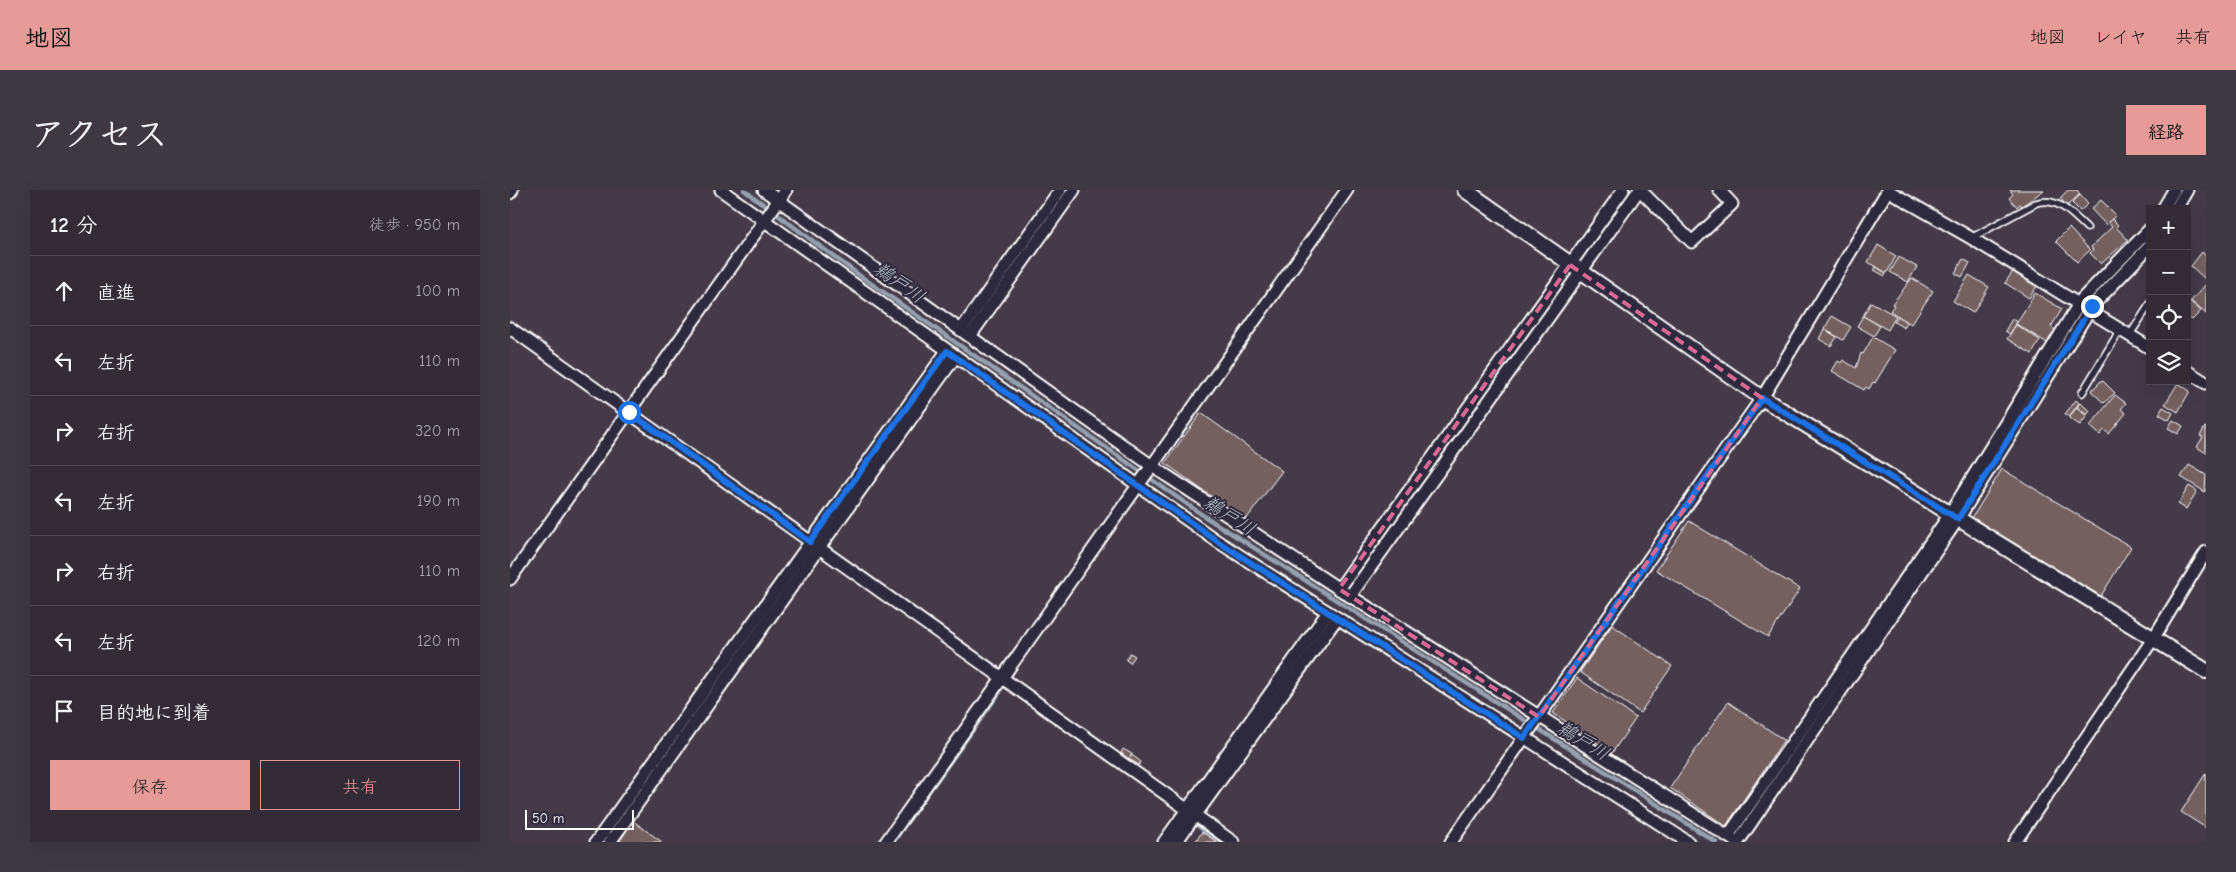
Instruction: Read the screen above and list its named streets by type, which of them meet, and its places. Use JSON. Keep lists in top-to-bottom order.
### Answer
{
  "water": ["鵜戸川"],
  "scale_bar": "50 m",
  "page": {
    "header": "地図",
    "nav": ["地図", "レイヤ", "共有"],
    "title": "アクセス",
    "buttons": [
      "経路",
      ["保存", "共有"]
    ],
    "heading": ["12 分", "徒歩 · 950 m"],
    "map_buttons": ["+", "−"],
    "list": [
      ["直進", "100 m"],
      ["左折", "110 m"],
      ["右折", "320 m"],
      ["左折", "190 m"],
      ["右折", "110 m"],
      ["左折", "120 m"],
      "目的地に到着"
    ],
    "scale": "50 m"
  }
}
